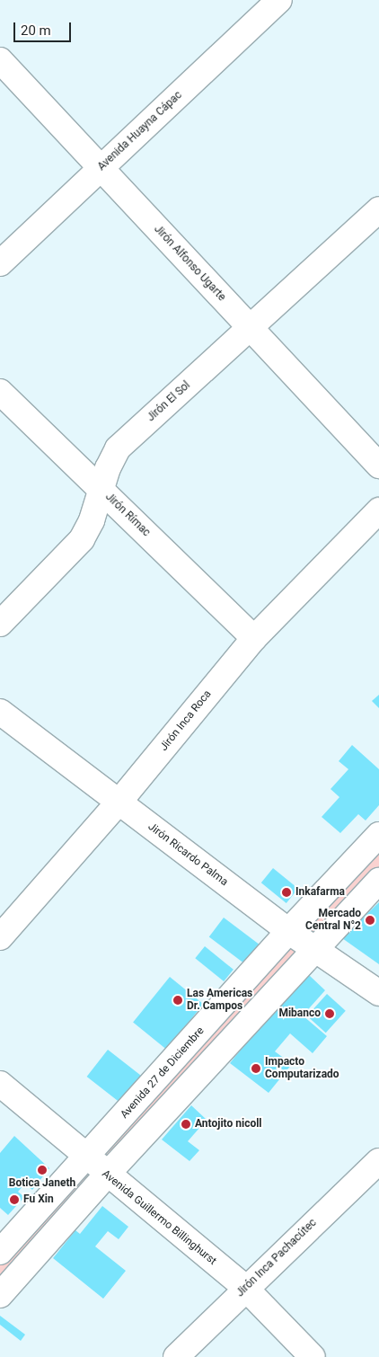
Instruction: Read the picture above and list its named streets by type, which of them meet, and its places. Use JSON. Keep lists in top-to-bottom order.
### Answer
{
  "streets": {
    "street": [
      "Avenida Huayna Cápac",
      "Jirón Alfonso Ugarte",
      "Jirón El Sol",
      "Jirón Rímac",
      "Jirón Inca Roca",
      "Jirón Ricardo Palma",
      "Avenida 27 de Diciembre",
      "Avenida Guillermo Billinghurst",
      "Jirón Inca Pachacútec"
    ]
  },
  "crossings": [
    ["Avenida Huayna Cápac", "Jirón Alfonso Ugarte"],
    ["Jirón Alfonso Ugarte", "Jirón El Sol"],
    ["Jirón El Sol", "Jirón Rímac"],
    ["Jirón Rímac", "Jirón Inca Roca"],
    ["Jirón Inca Roca", "Jirón Ricardo Palma"],
    ["Jirón Ricardo Palma", "Avenida 27 de Diciembre"],
    ["Avenida 27 de Diciembre", "Avenida Guillermo Billinghurst"],
    ["Avenida Guillermo Billinghurst", "Jirón Inca Pachacútec"]
  ],
  "places": [
    "Inkafarma",
    "Mercado Central N°2",
    "Las Americas Dr. Campos",
    "Mibanco",
    "Impacto Computarizado",
    "Antojito nicoll",
    "Botica Janeth",
    "Fu Xin"
  ],
  "scale_bar": "20 m"
}
